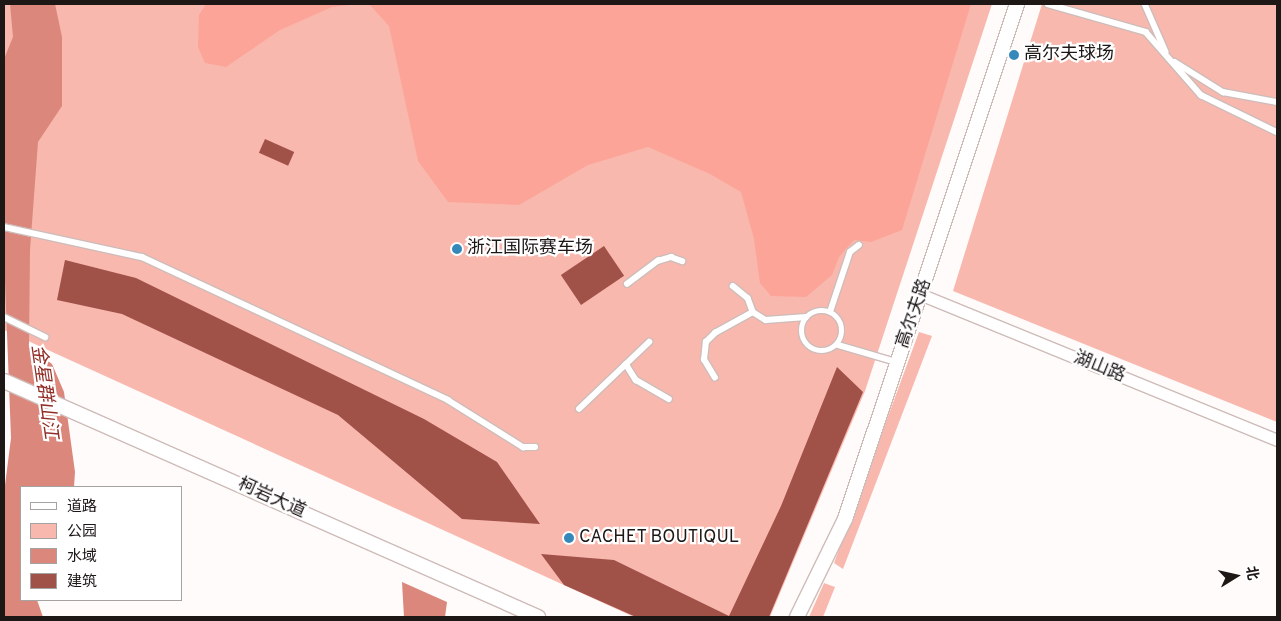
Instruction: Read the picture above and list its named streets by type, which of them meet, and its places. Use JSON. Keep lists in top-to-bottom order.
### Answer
{
  "streets": {
    "street": ["高尔夫路", "湖山路", "柯岩大道"]
  },
  "crossings": [
    ["高尔夫路", "湖山路"]
  ],
  "water": ["金星群山江"],
  "places": ["高尔夫球场", "浙江国际赛车场", "CACHET BOUTIQUL"],
  "legend": [
    "道路",
    "公园",
    "水域",
    "建筑"
  ],
  "north": "right"
}
